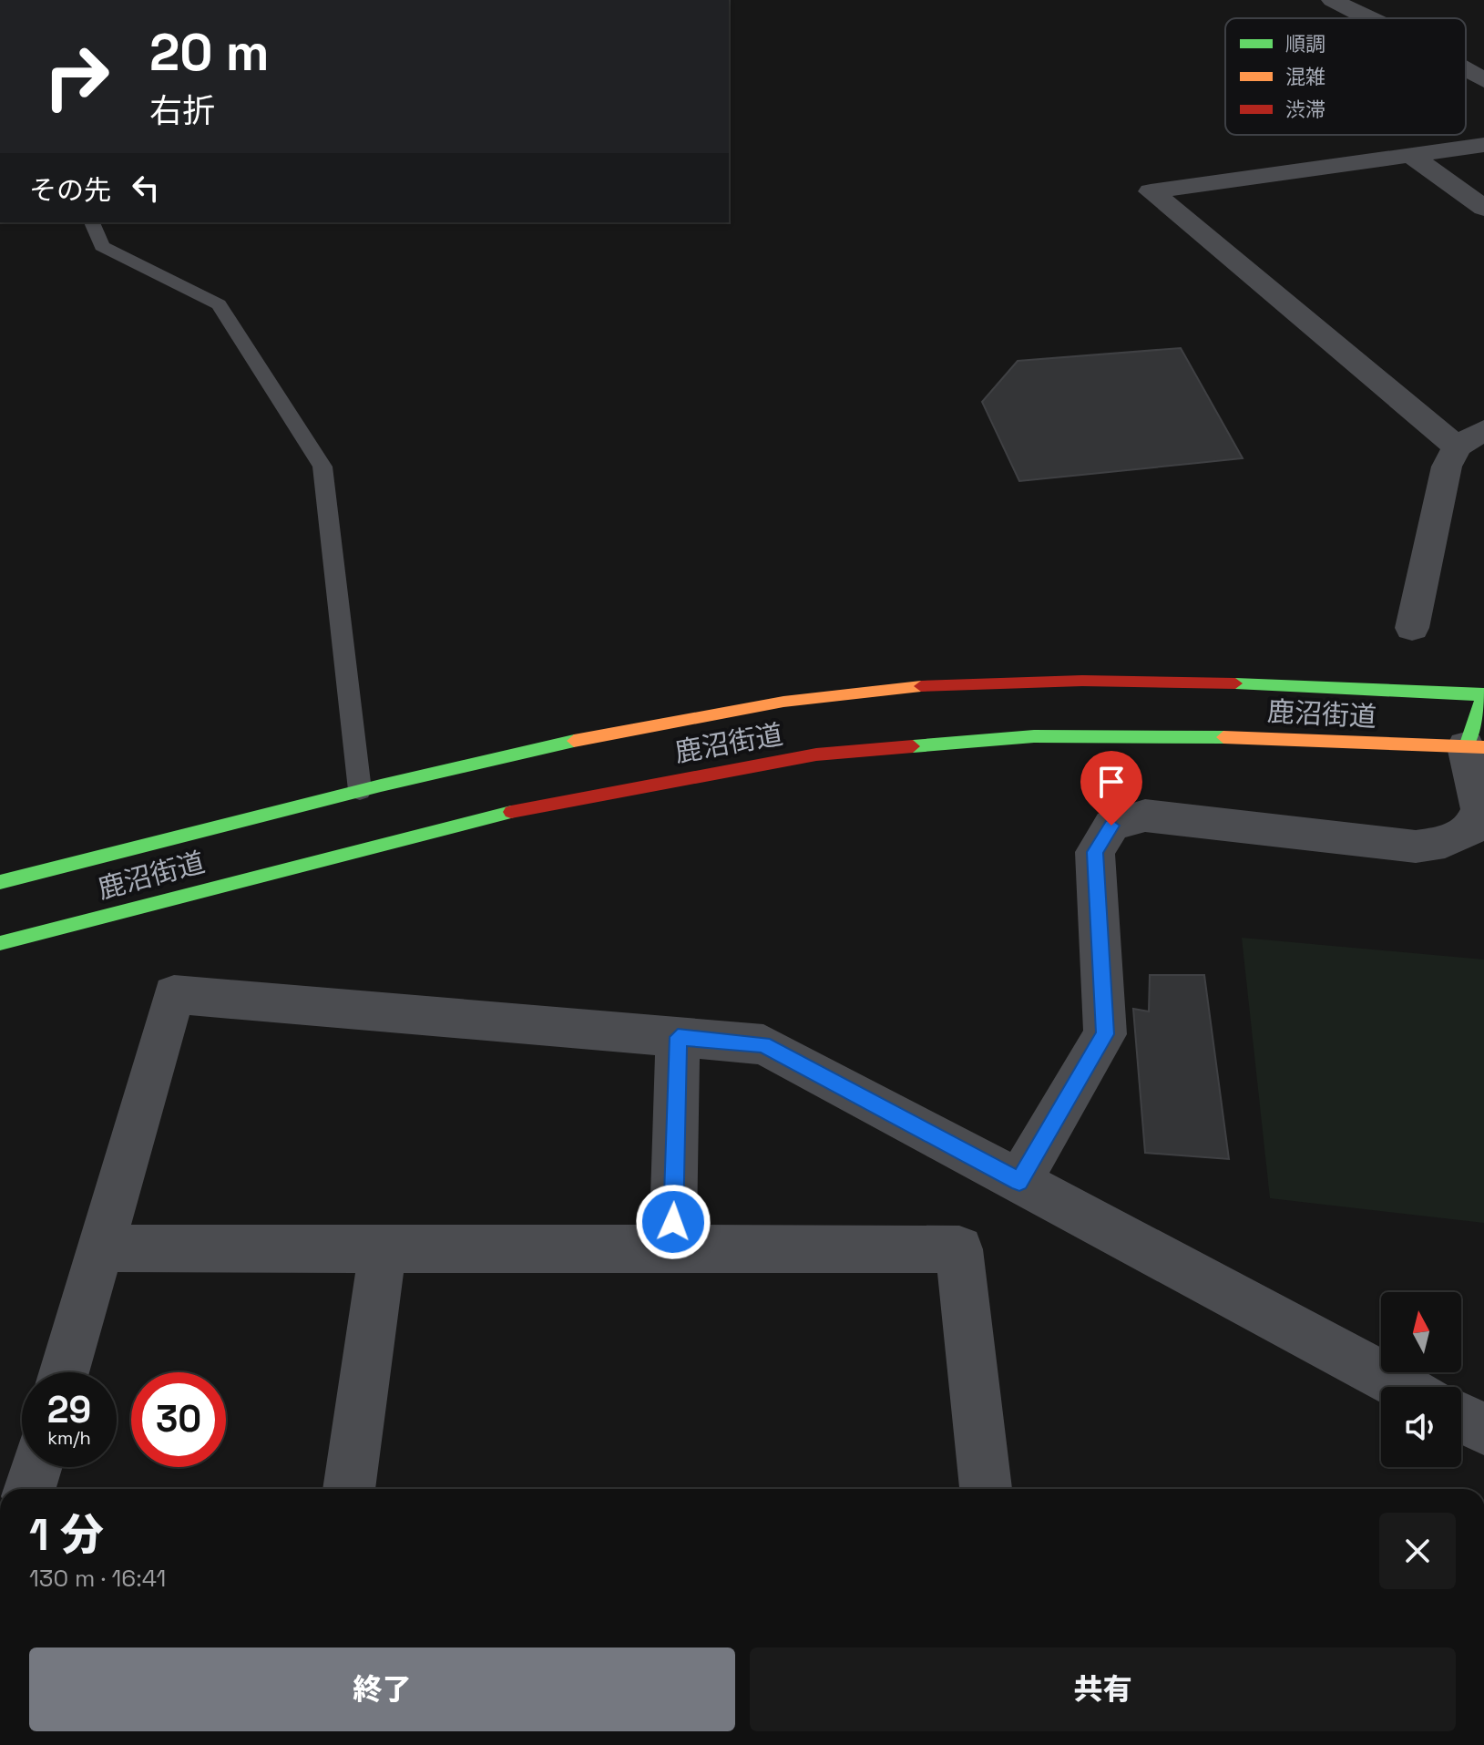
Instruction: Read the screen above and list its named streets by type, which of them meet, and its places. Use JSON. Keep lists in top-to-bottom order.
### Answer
{
  "streets": {
    "main road": ["鹿沼街道"]
  },
  "legend": ["順調", "混雑", "渋滞"],
  "north": "top",
  "page": {
    "turn": ["20 m", "右折"],
    "then": "その先",
    "speed": "29 km/h",
    "limit": "30",
    "heading": ["1 分", "130 m · 16:41"],
    "buttons": ["終了", "共有"]
  }
}
